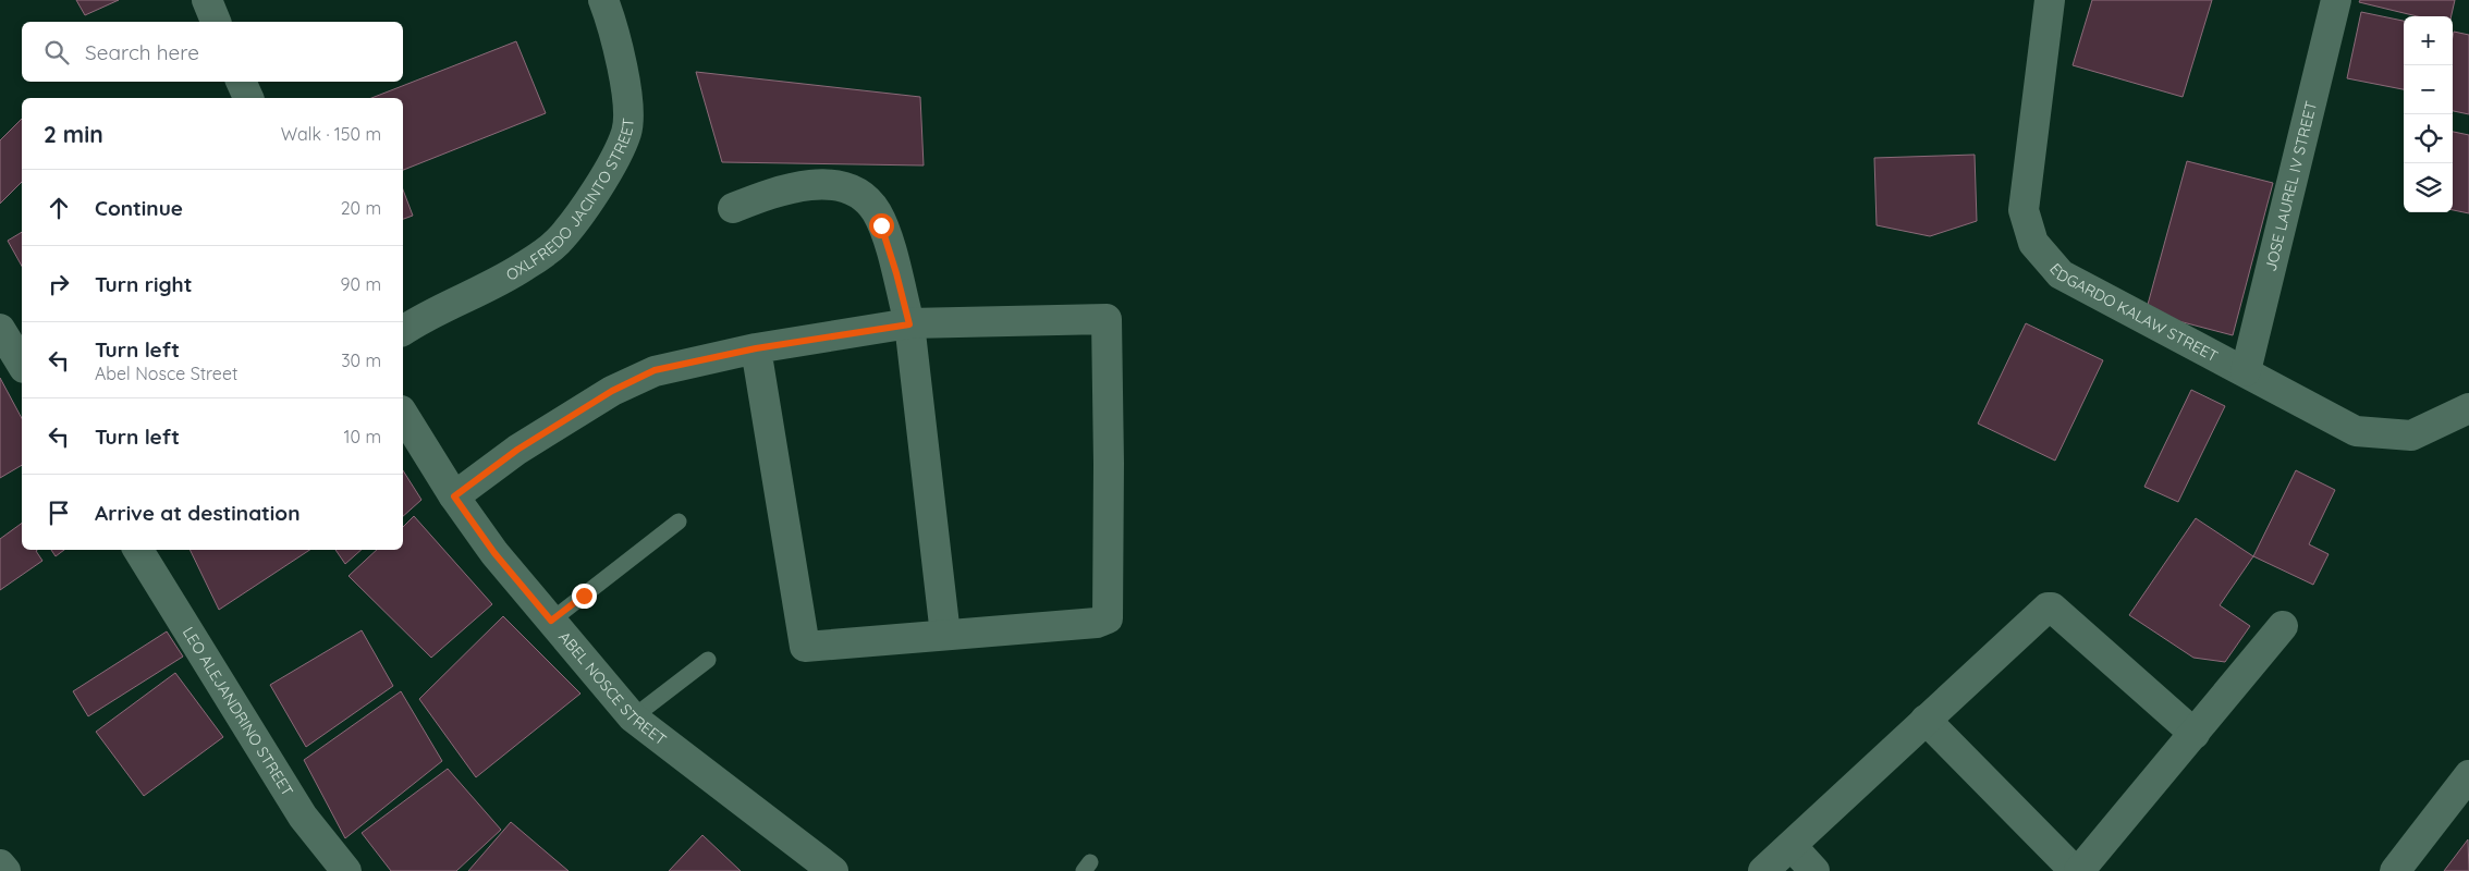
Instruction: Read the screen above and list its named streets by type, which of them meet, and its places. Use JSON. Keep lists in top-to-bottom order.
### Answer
{
  "streets": {
    "street": [
      "JOSE LAUREL IV STREET",
      "OXLFREDO JACINTO STREET",
      "EDGARDO KALAW STREET",
      "ABEL NOSCE STREET",
      "LEO ALEJANDRINO STREET"
    ]
  },
  "crossings": [
    ["JOSE LAUREL IV STREET", "EDGARDO KALAW STREET"]
  ],
  "page": {
    "map_buttons": ["+", "−"],
    "search": "Search here",
    "heading": ["2 min", "Walk · 150 m"],
    "list": [
      ["Continue", "20 m"],
      ["Turn right", "90 m"],
      ["Turn left", "Abel Nosce Street", "30 m"],
      ["Turn left", "10 m"],
      "Arrive at destination"
    ]
  }
}
